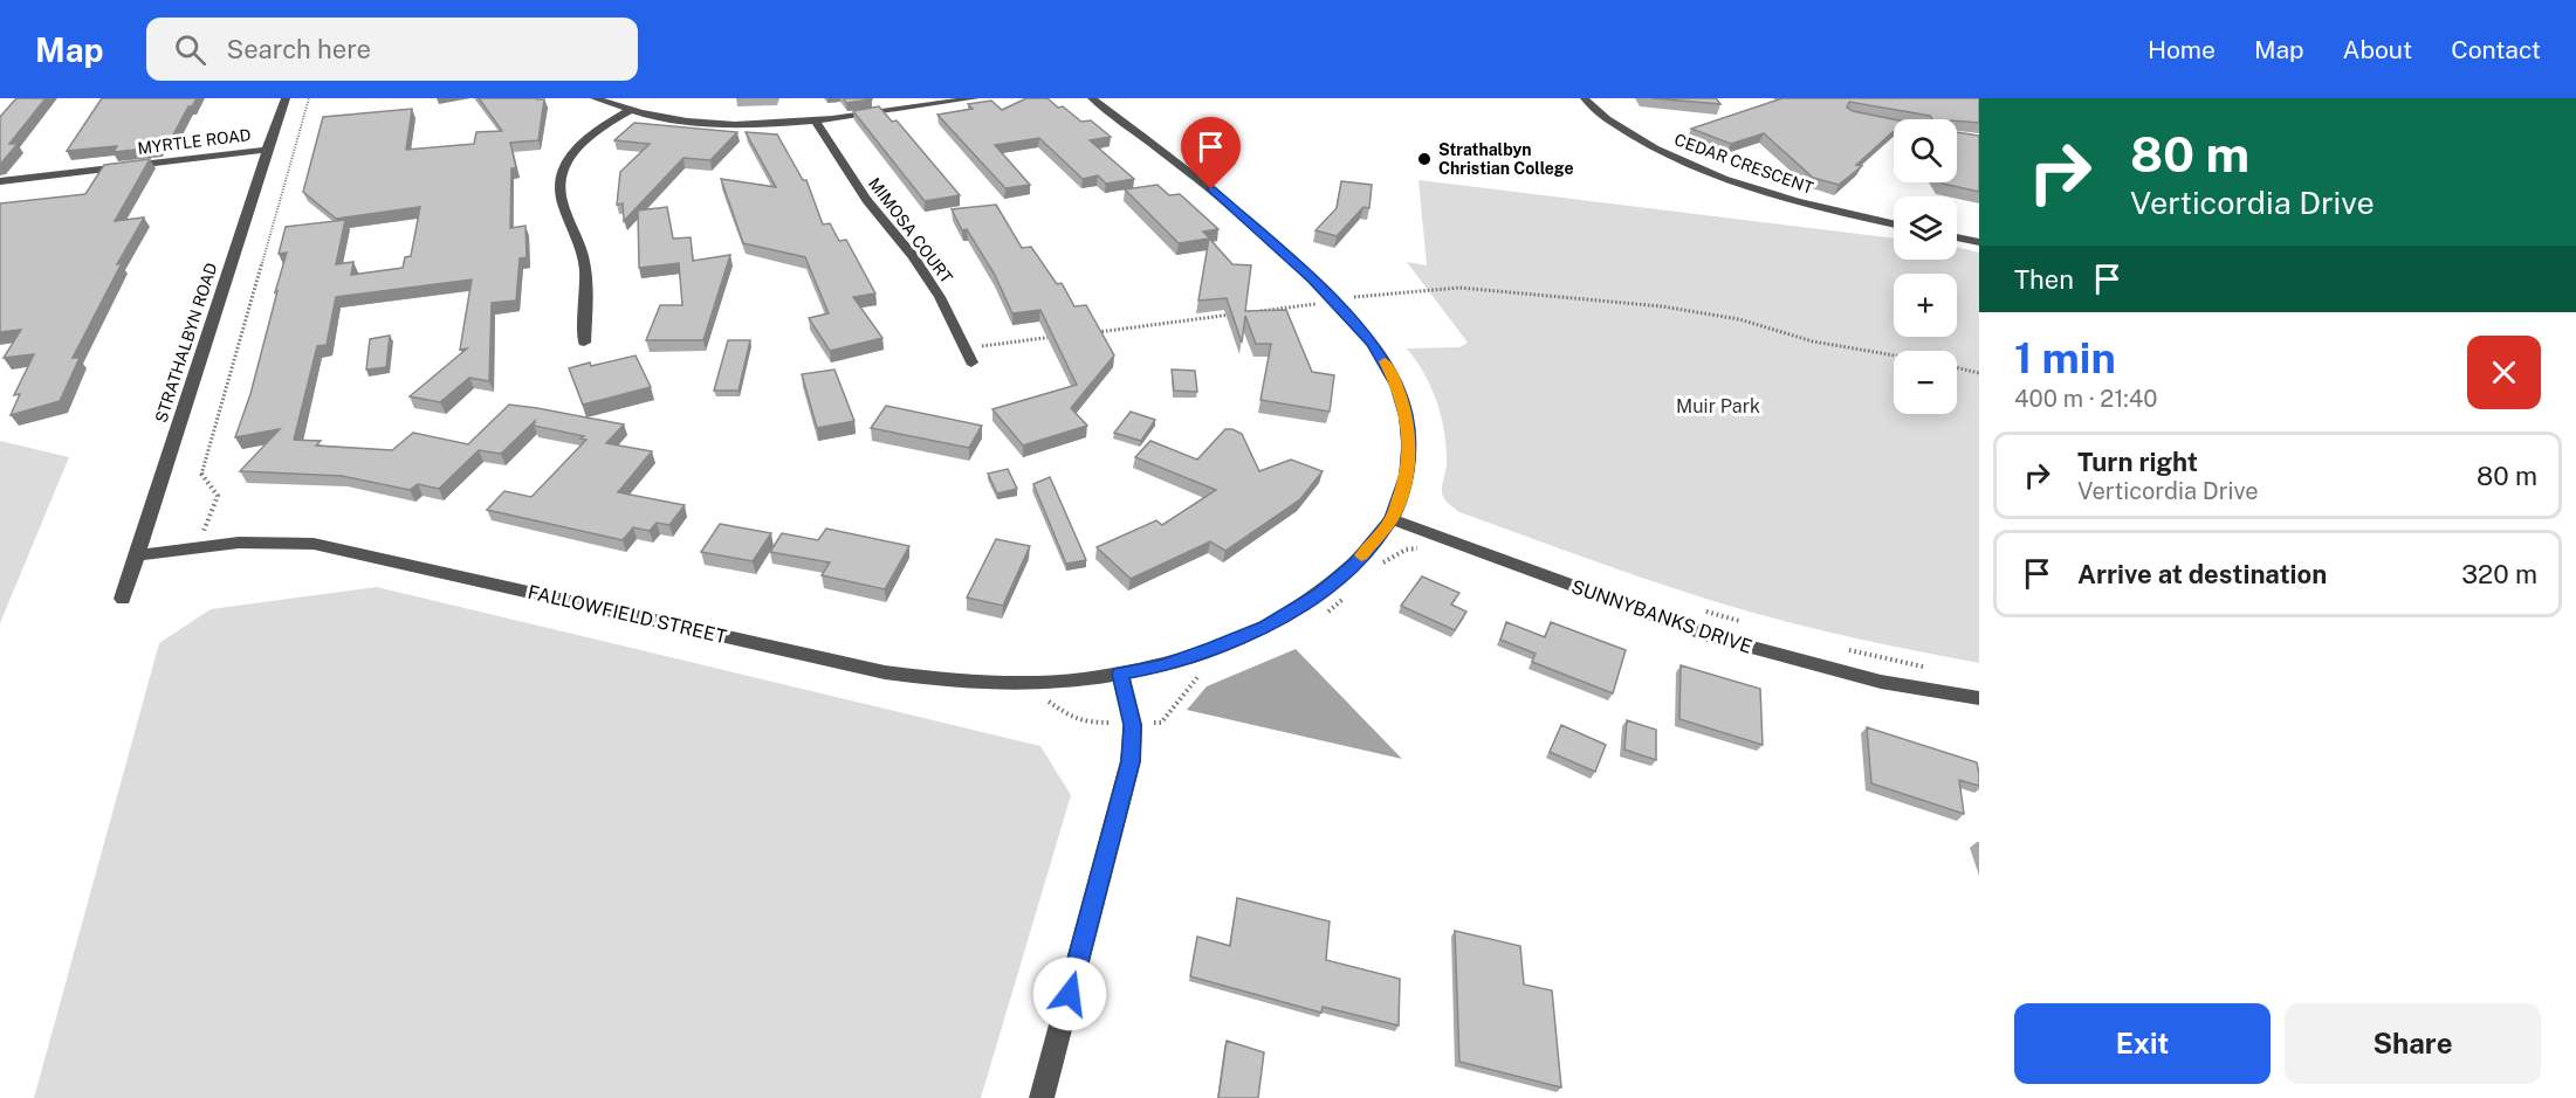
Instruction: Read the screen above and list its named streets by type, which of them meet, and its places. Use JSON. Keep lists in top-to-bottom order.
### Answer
{
  "streets": {
    "street": [
      "MYRTLE ROAD",
      "CEDAR CRESCENT",
      "MIMOSA COURT",
      "STRATHALBYN ROAD",
      "FALLOWFIELD STREET",
      "SUNNYBANKS DRIVE"
    ]
  },
  "crossings": [
    ["MYRTLE ROAD", "STRATHALBYN ROAD"],
    ["STRATHALBYN ROAD", "FALLOWFIELD STREET"],
    ["FALLOWFIELD STREET", "SUNNYBANKS DRIVE"]
  ],
  "parks": ["Muir Park"],
  "places": ["Strathalbyn Christian College"],
  "page": {
    "header": "Map",
    "search": "Search here",
    "nav": [
      "Home",
      "Map",
      "About",
      "Contact"
    ],
    "turn": ["80 m", "Verticordia Drive"],
    "map_buttons": ["+", "−"],
    "then": "Then",
    "heading": ["1 min", "400 m · 21:40"],
    "list": [
      {
        "name": "Turn right",
        "note": "Verticordia Drive",
        "value": "80 m"
      },
      {
        "name": "Arrive at destination",
        "value": "320 m"
      }
    ],
    "buttons": ["Exit", "Share"]
  }
}
